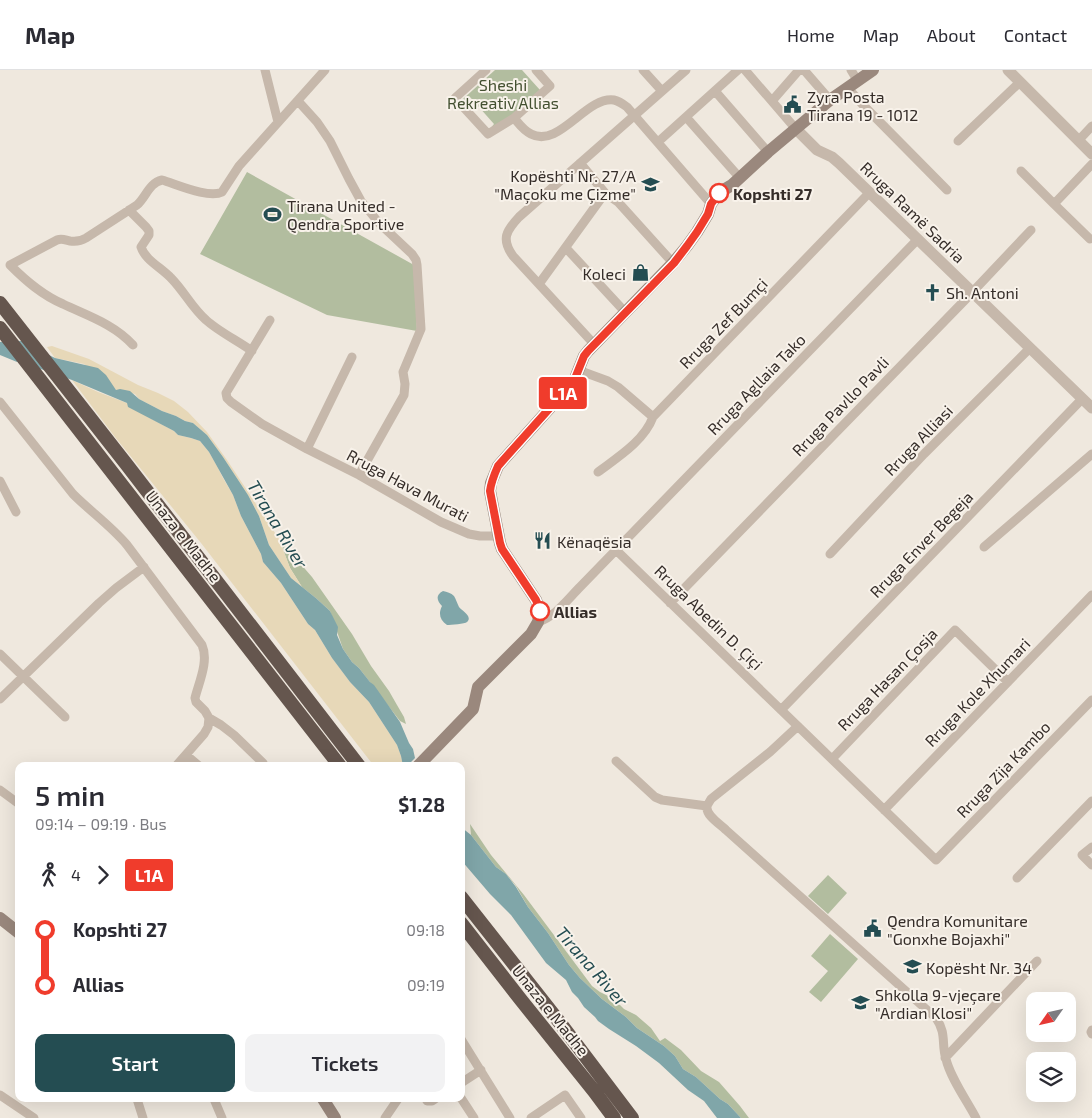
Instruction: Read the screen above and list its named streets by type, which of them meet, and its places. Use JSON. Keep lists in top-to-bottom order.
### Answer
{
  "streets": {
    "highway": ["Unaza e Madhe"],
    "street": [
      "Rruga Ramë Sadria",
      "Rruga Zef Bumçi",
      "Rruga Agllaia Tako",
      "Rruga Pavllo Pavli",
      "Rruga Alliasi",
      "Rruga Hava Murati",
      "Rruga Enver Begeja",
      "Rruga Abedin D. Çiçi",
      "Rruga Hasan Çosja",
      "Rruga Kole Xhumari",
      "Rruga Zija Kambo"
    ]
  },
  "crossings": [
    ["Rruga Ramë Sadria", "Rruga Zef Bumçi"],
    ["Rruga Ramë Sadria", "Rruga Agllaia Tako"],
    ["Rruga Ramë Sadria", "Rruga Pavllo Pavli"],
    ["Rruga Ramë Sadria", "Rruga Alliasi"],
    ["Rruga Ramë Sadria", "Rruga Enver Begeja"],
    ["Rruga Agllaia Tako", "Rruga Abedin D. Çiçi"],
    ["Rruga Pavllo Pavli", "Rruga Abedin D. Çiçi"],
    ["Rruga Enver Begeja", "Rruga Abedin D. Çiçi"],
    ["Rruga Abedin D. Çiçi", "Rruga Hasan Çosja"],
    ["Rruga Abedin D. Çiçi", "Rruga Kole Xhumari"],
    ["Rruga Abedin D. Çiçi", "Rruga Zija Kambo"],
    ["Rruga Hasan Çosja", "Rruga Kole Xhumari"]
  ],
  "water": ["Tirana River"],
  "parks": ["Sheshi Rekreativ Allias"],
  "places": {
    "public building": ["Zyra Posta Tirana 19 - 1012", "Qendra Komunitare \"Gonxhe Bojaxhi\""],
    "school or university": ["Kopështi Nr. 27/A \"Maçoku me Çizme\"", "Kopësht Nr. 34", "Shkolla 9-vjeçare \"Ardian Klosi\""],
    "other": ["Kopshti 27", "Allias"],
    "sports": ["Tirana United - Qendra Sportive"],
    "shop": ["Koleci"],
    "church": ["Sh. Antoni"],
    "restaurant": ["Kënaqësia"]
  },
  "lines": ["bus line L1A"],
  "north": "bottom left",
  "page": {
    "header": "Map",
    "nav": [
      "Home",
      "Map",
      "About",
      "Contact"
    ],
    "on_map": "L1A",
    "heading": ["5 min", "09:14 – 09:19 · Bus", "$1.28"],
    "legs": ["4", "L1A"],
    "list": [
      {
        "name": "Kopshti 27",
        "value": "09:18"
      },
      {
        "name": "Allias",
        "value": "09:19"
      }
    ],
    "buttons": ["Start", "Tickets"]
  }
}
